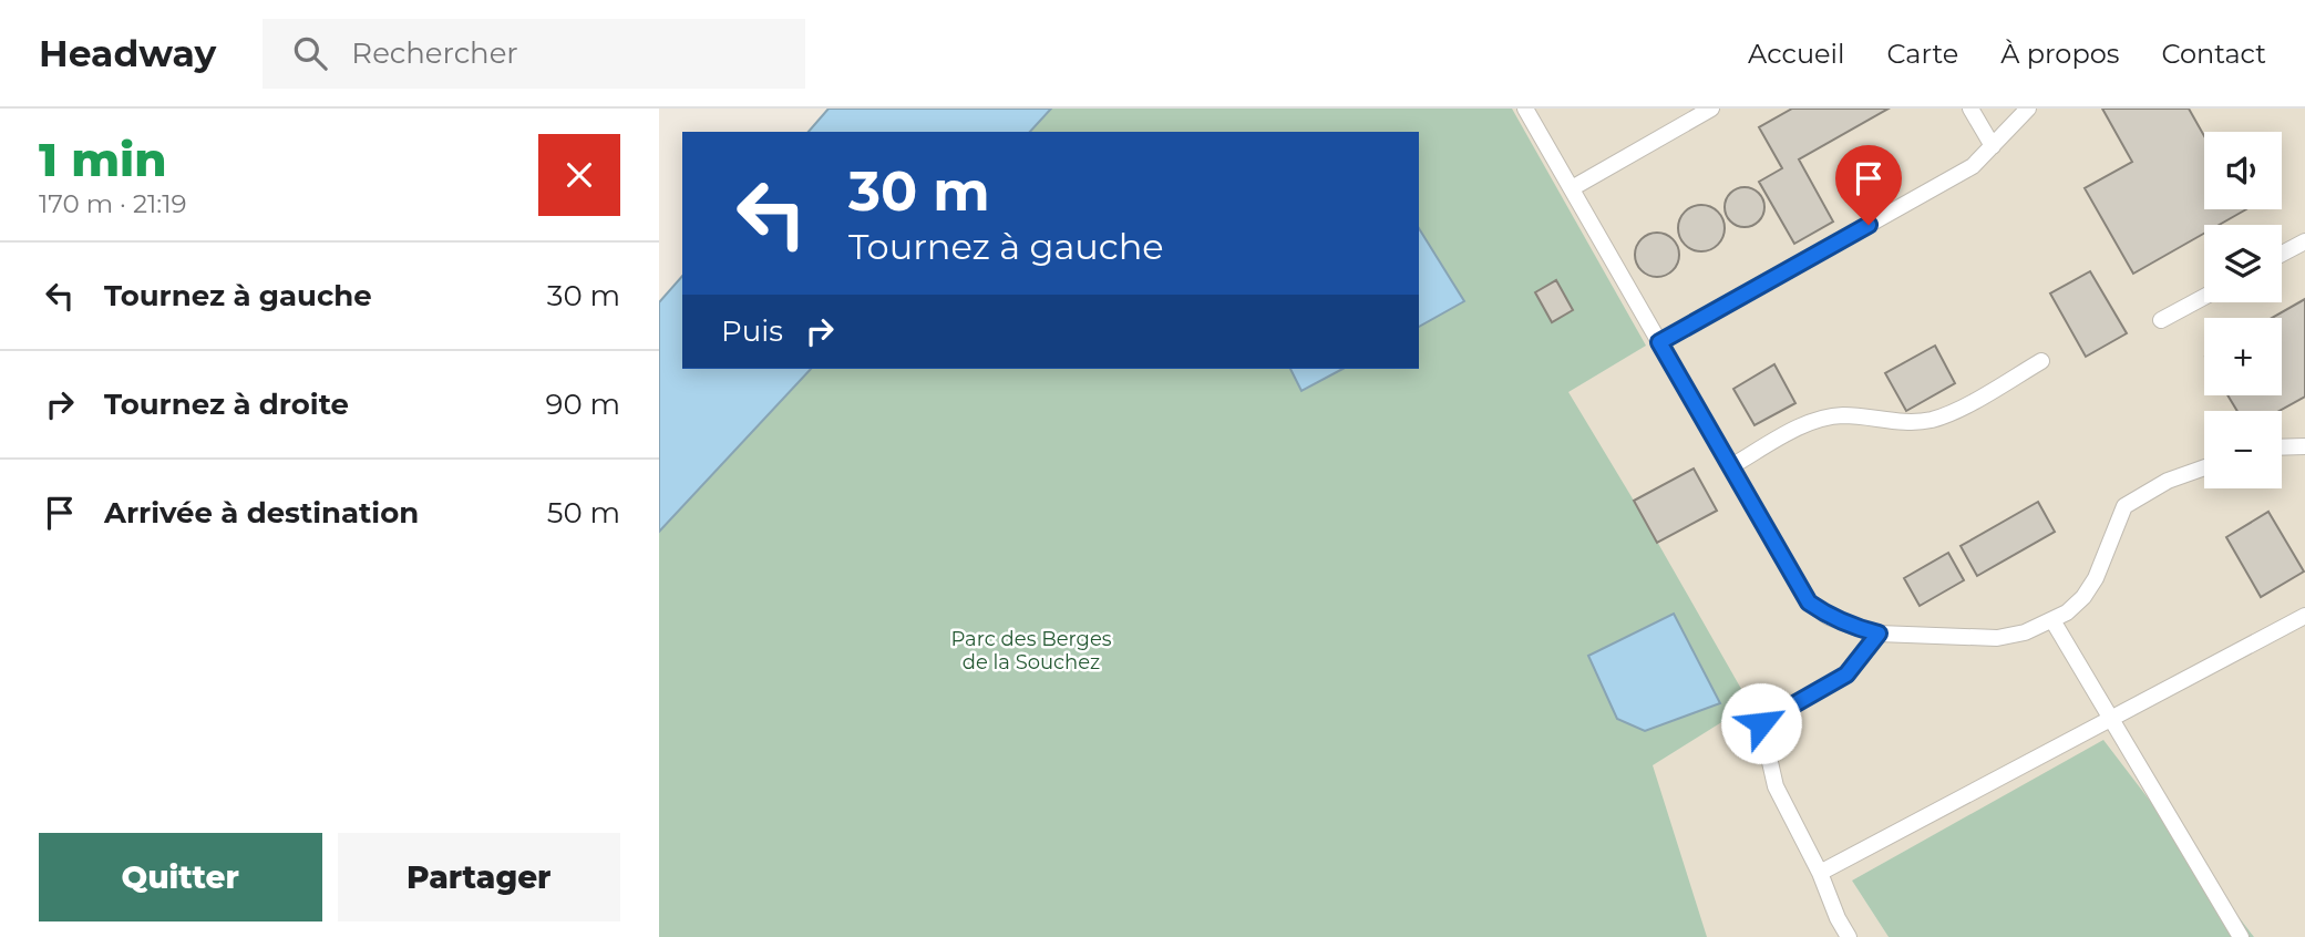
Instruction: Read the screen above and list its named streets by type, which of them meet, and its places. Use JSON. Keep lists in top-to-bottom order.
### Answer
{
  "parks": ["Parc des Berges de la Souchez"],
  "page": {
    "header": "Headway",
    "search": "Rechercher",
    "nav": [
      "Accueil",
      "Carte",
      "À propos",
      "Contact"
    ],
    "heading": ["1 min", "170 m · 21:19"],
    "map_buttons": ["+", "−"],
    "turn": ["30 m", "Tournez à gauche"],
    "list": [
      {
        "name": "Tournez à gauche",
        "value": "30 m"
      },
      {
        "name": "Tournez à droite",
        "value": "90 m"
      },
      {
        "name": "Arrivée à destination",
        "value": "50 m"
      }
    ],
    "then": "Puis",
    "buttons": ["Quitter", "Partager"]
  }
}
